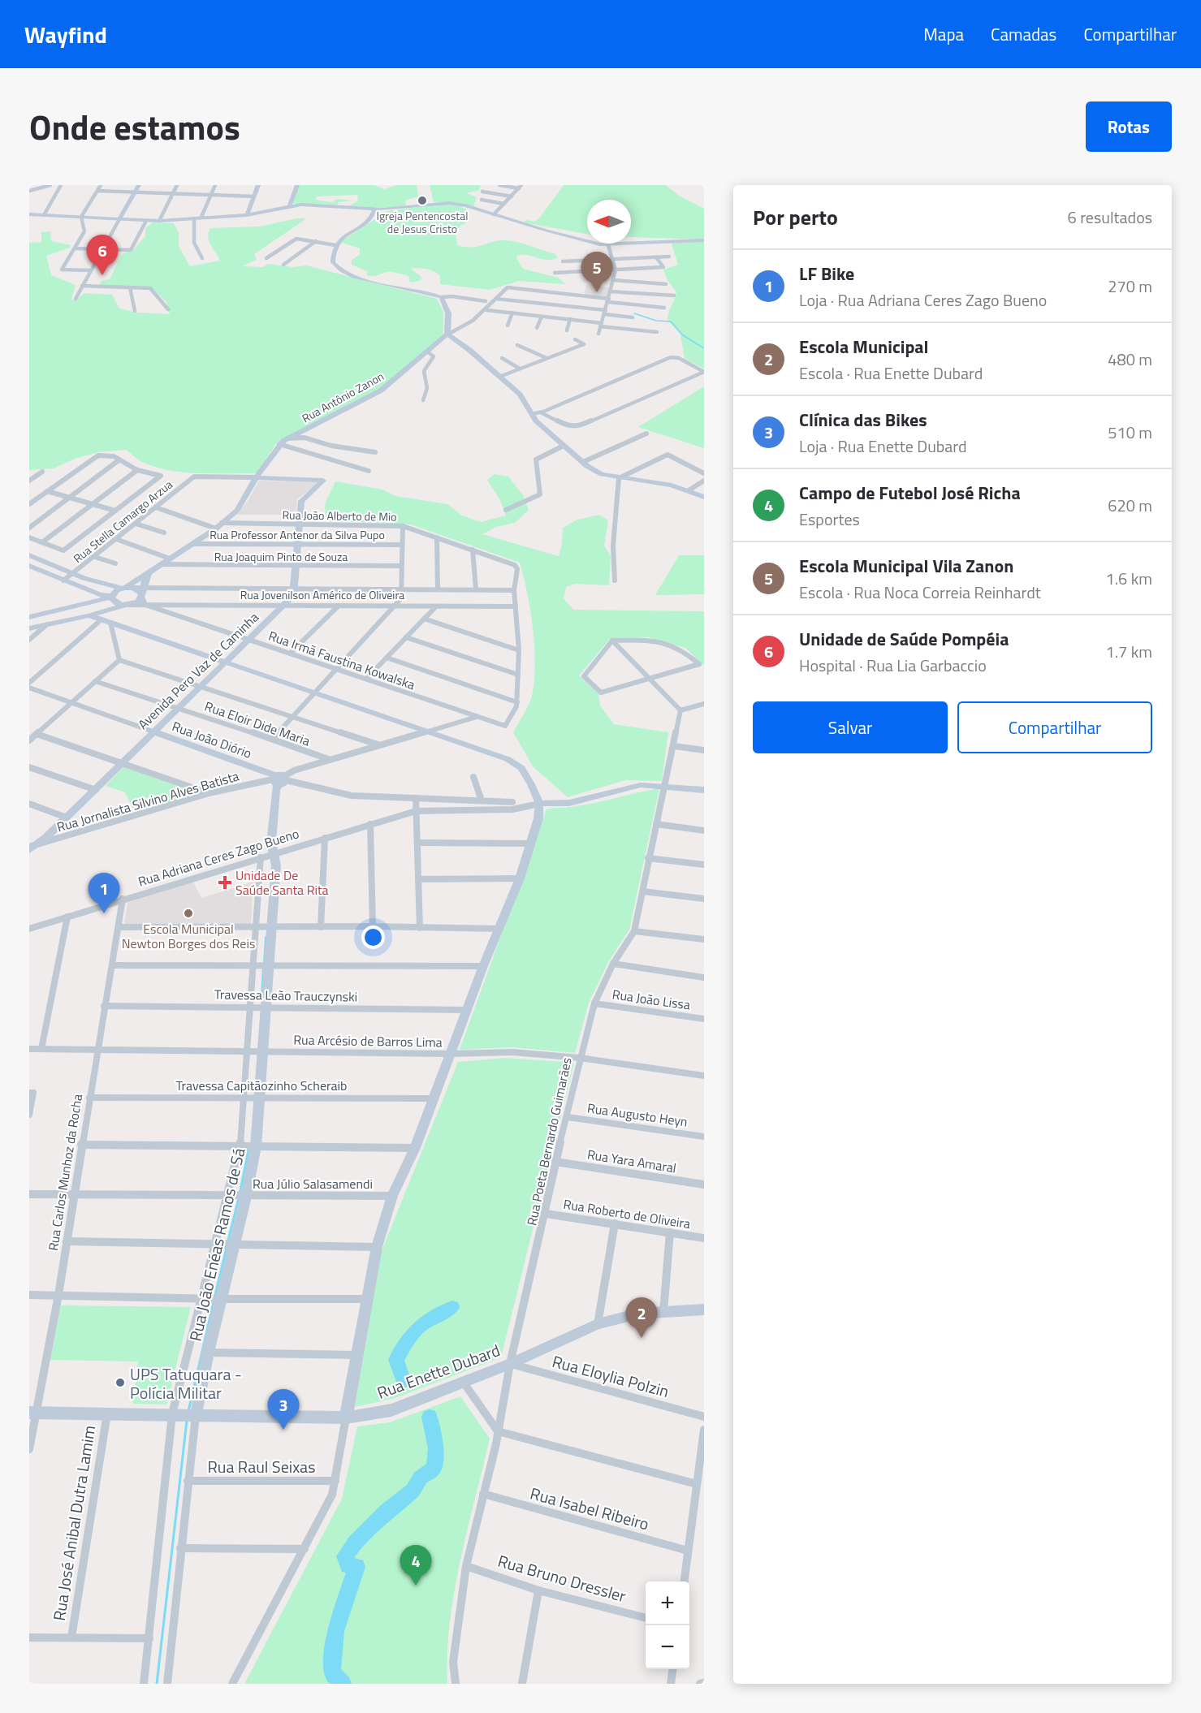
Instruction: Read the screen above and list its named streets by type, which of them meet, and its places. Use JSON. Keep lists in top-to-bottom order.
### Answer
{
  "streets": {
    "street": [
      "Rua Antônio Zanon",
      "Rua João Alberto de Mio",
      "Rua Stella Camargo Arzua",
      "Rua Professor Antenor da Silva Pupo",
      "Rua Joaquim Pinto de Souza",
      "Rua Jovenilson Américo de Oliveira",
      "Rua Irmã Faustina Kowalska",
      "Avenida Pero Vaz de Caminha",
      "Rua Eloir Dide Maria",
      "Rua João Diório",
      "Rua Jornalista Silvino Alves Batista",
      "Rua Adriana Ceres Zago Bueno",
      "Travessa Leão Trauczynski",
      "Rua João Lissa",
      "Rua Arcésio de Barros Lima",
      "Travessa Capitãozinho Scheraib",
      "Rua Augusto Heyn",
      "Rua Poeta Bernardo Guimarães",
      "Rua Yara Amaral",
      "Rua Carlos Munhoz da Rocha",
      "Rua Júlio Salasamendi",
      "Rua Roberto de Oliveira",
      "Rua João Enéas Ramos de Sá",
      "Rua Enette Dubard",
      "Rua Eloylia Polzin",
      "Rua Raul Seixas",
      "Rua Isabel Ribeiro",
      "Rua José Anibal Dutra Lamim",
      "Rua Bruno Dressler"
    ]
  },
  "crossings": [
    ["Rua Antônio Zanon", "Rua João Alberto de Mio"],
    ["Rua Antônio Zanon", "Rua Stella Camargo Arzua"],
    ["Rua Antônio Zanon", "Rua Professor Antenor da Silva Pupo"],
    ["Rua Antônio Zanon", "Rua Joaquim Pinto de Souza"],
    ["Rua Antônio Zanon", "Avenida Pero Vaz de Caminha"],
    ["Rua João Alberto de Mio", "Rua Jovenilson Américo de Oliveira"],
    ["Rua João Alberto de Mio", "Avenida Pero Vaz de Caminha"],
    ["Rua Stella Camargo Arzua", "Avenida Pero Vaz de Caminha"],
    ["Rua Professor Antenor da Silva Pupo", "Avenida Pero Vaz de Caminha"],
    ["Rua Joaquim Pinto de Souza", "Avenida Pero Vaz de Caminha"],
    ["Rua Jovenilson Américo de Oliveira", "Rua Irmã Faustina Kowalska"],
    ["Rua Jovenilson Américo de Oliveira", "Avenida Pero Vaz de Caminha"],
    ["Rua Irmã Faustina Kowalska", "Avenida Pero Vaz de Caminha"],
    ["Rua Irmã Faustina Kowalska", "Rua Jornalista Silvino Alves Batista"],
    ["Avenida Pero Vaz de Caminha", "Rua Eloir Dide Maria"],
    ["Avenida Pero Vaz de Caminha", "Rua João Diório"],
    ["Avenida Pero Vaz de Caminha", "Rua Jornalista Silvino Alves Batista"],
    ["Rua Eloir Dide Maria", "Rua Jornalista Silvino Alves Batista"],
    ["Rua João Diório", "Rua Jornalista Silvino Alves Batista"],
    ["Rua João Diório", "Rua João Enéas Ramos de Sá"],
    ["Rua Jornalista Silvino Alves Batista", "Rua João Enéas Ramos de Sá"],
    ["Rua Adriana Ceres Zago Bueno", "Rua Carlos Munhoz da Rocha"],
    ["Rua Adriana Ceres Zago Bueno", "Rua João Enéas Ramos de Sá"],
    ["Travessa Leão Trauczynski", "Rua Carlos Munhoz da Rocha"],
    ["Travessa Leão Trauczynski", "Rua João Enéas Ramos de Sá"],
    ["Rua João Lissa", "Rua Poeta Bernardo Guimarães"],
    ["Rua Arcésio de Barros Lima", "Rua Poeta Bernardo Guimarães"],
    ["Rua Arcésio de Barros Lima", "Rua Carlos Munhoz da Rocha"],
    ["Rua Arcésio de Barros Lima", "Rua João Enéas Ramos de Sá"],
    ["Travessa Capitãozinho Scheraib", "Rua Carlos Munhoz da Rocha"],
    ["Travessa Capitãozinho Scheraib", "Rua João Enéas Ramos de Sá"],
    ["Rua Augusto Heyn", "Rua Poeta Bernardo Guimarães"],
    ["Rua Poeta Bernardo Guimarães", "Rua Yara Amaral"],
    ["Rua Poeta Bernardo Guimarães", "Rua Roberto de Oliveira"],
    ["Rua Poeta Bernardo Guimarães", "Rua Enette Dubard"],
    ["Rua Poeta Bernardo Guimarães", "Rua Eloylia Polzin"],
    ["Rua Poeta Bernardo Guimarães", "Rua Isabel Ribeiro"],
    ["Rua Poeta Bernardo Guimarães", "Rua Bruno Dressler"],
    ["Rua Carlos Munhoz da Rocha", "Rua Júlio Salasamendi"],
    ["Rua Carlos Munhoz da Rocha", "Rua Enette Dubard"],
    ["Rua Júlio Salasamendi", "Rua João Enéas Ramos de Sá"],
    ["Rua João Enéas Ramos de Sá", "Rua Enette Dubard"],
    ["Rua João Enéas Ramos de Sá", "Rua Raul Seixas"],
    ["Rua Enette Dubard", "Rua Eloylia Polzin"],
    ["Rua Enette Dubard", "Rua José Anibal Dutra Lamim"]
  ],
  "places": {
    "other": ["Igreja Pentencostal de Jesus Cristo", "Escola Municipal Newton Borges dos Reis", "UPS Tatuquara - Polícia Militar"],
    "health": ["Unidade De Saúde Santa Rita"]
  },
  "north": "left",
  "page": {
    "header": "Wayfind",
    "nav": ["Mapa", "Camadas", "Compartilhar"],
    "title": "Onde estamos",
    "buttons": [
      "Rotas",
      ["Salvar", "Compartilhar"]
    ],
    "heading": ["Por perto", "6 resultados"],
    "pins": [
      "6",
      "5",
      "1",
      "2",
      "3",
      "4"
    ],
    "list": [
      {
        "mark": "1",
        "name": "LF Bike",
        "note": "Loja · Rua Adriana Ceres Zago Bueno",
        "value": "270 m"
      },
      {
        "mark": "2",
        "name": "Escola Municipal",
        "note": "Escola · Rua Enette Dubard",
        "value": "480 m"
      },
      {
        "mark": "3",
        "name": "Clínica das Bikes",
        "note": "Loja · Rua Enette Dubard",
        "value": "510 m"
      },
      {
        "mark": "4",
        "name": "Campo de Futebol José Richa",
        "note": "Esportes",
        "value": "620 m"
      },
      {
        "mark": "5",
        "name": "Escola Municipal Vila Zanon",
        "note": "Escola · Rua Noca Correia Reinhardt",
        "value": "1.6 km"
      },
      {
        "mark": "6",
        "name": "Unidade de Saúde Pompéia",
        "note": "Hospital · Rua Lia Garbaccio",
        "value": "1.7 km"
      }
    ],
    "map_buttons": ["+", "−"]
  }
}
